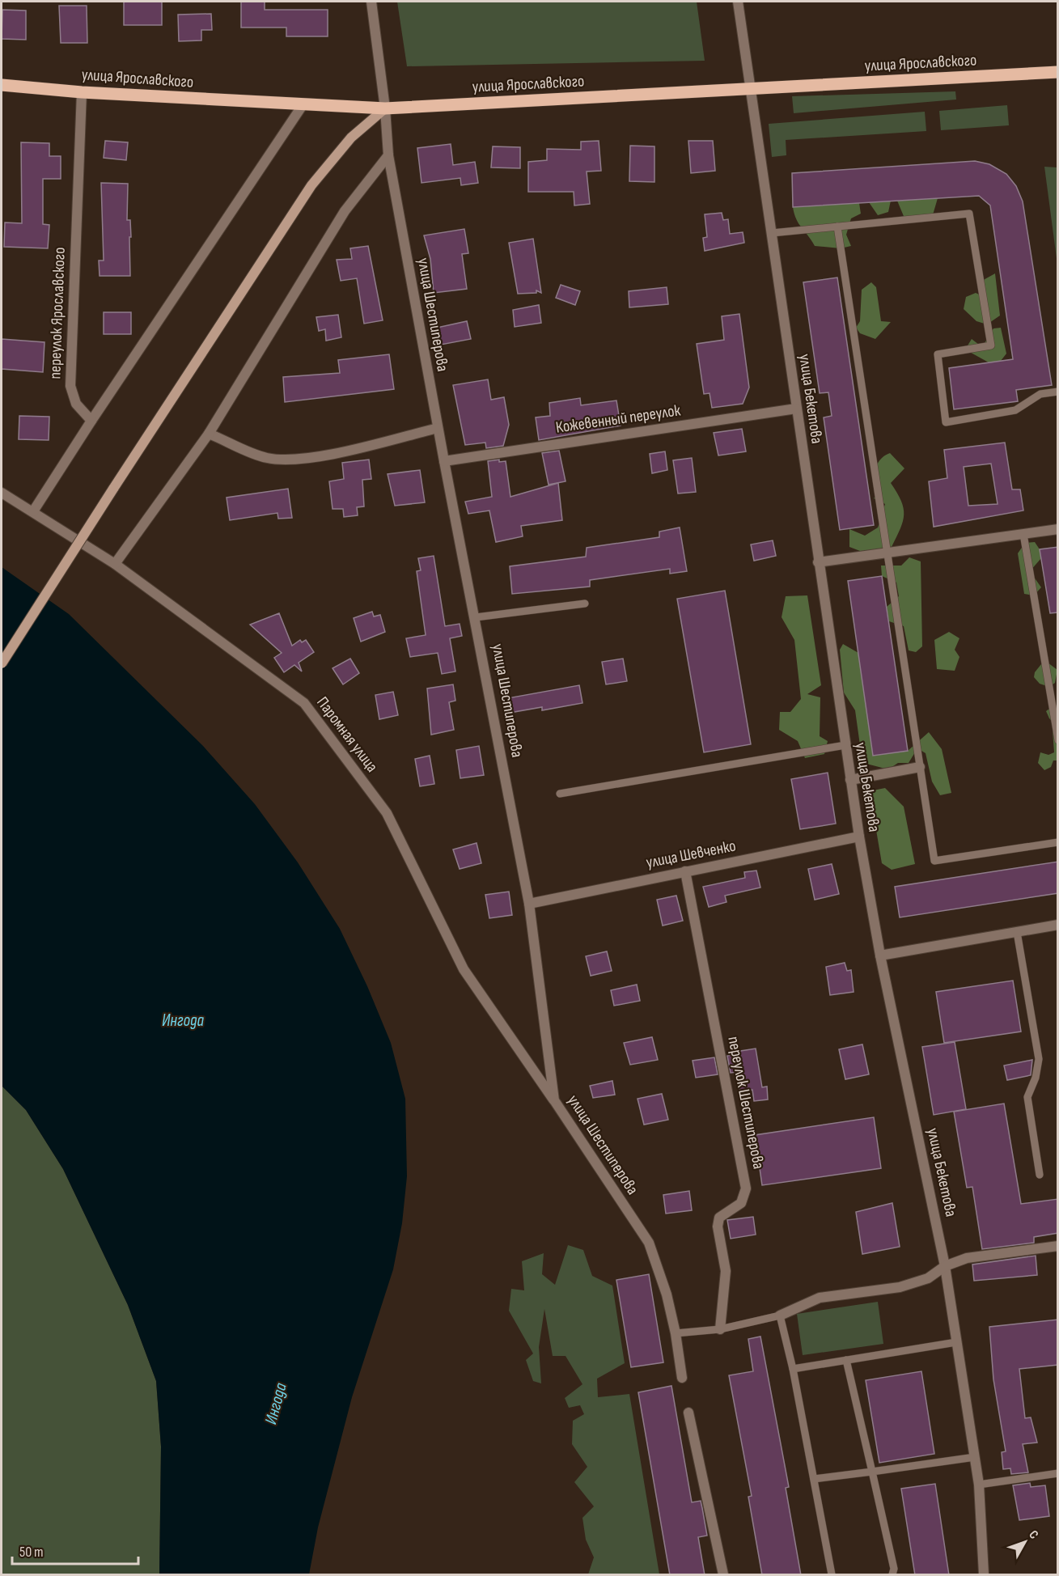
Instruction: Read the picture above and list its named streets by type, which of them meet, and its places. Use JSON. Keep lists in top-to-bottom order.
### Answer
{
  "streets": {
    "main road": ["улица Ярославского"],
    "street": [
      "переулок Ярославского",
      "улица Шестиперова",
      "улица Бекетова",
      "Кожевенный переулок",
      "Паромная улица",
      "улица Шевченко",
      "переулок Шестиперова"
    ]
  },
  "crossings": [
    ["улица Ярославского", "переулок Ярославского"],
    ["улица Ярославского", "улица Шестиперова"],
    ["улица Ярославского", "улица Бекетова"],
    ["улица Шестиперова", "Кожевенный переулок"],
    ["улица Шестиперова", "Паромная улица"],
    ["улица Шестиперова", "улица Шевченко"],
    ["улица Бекетова", "Кожевенный переулок"],
    ["улица Бекетова", "улица Шевченко"],
    ["улица Шевченко", "переулок Шестиперова"]
  ],
  "water": ["Ингода"],
  "scale_bar": "50 m",
  "north": "top right"
}
